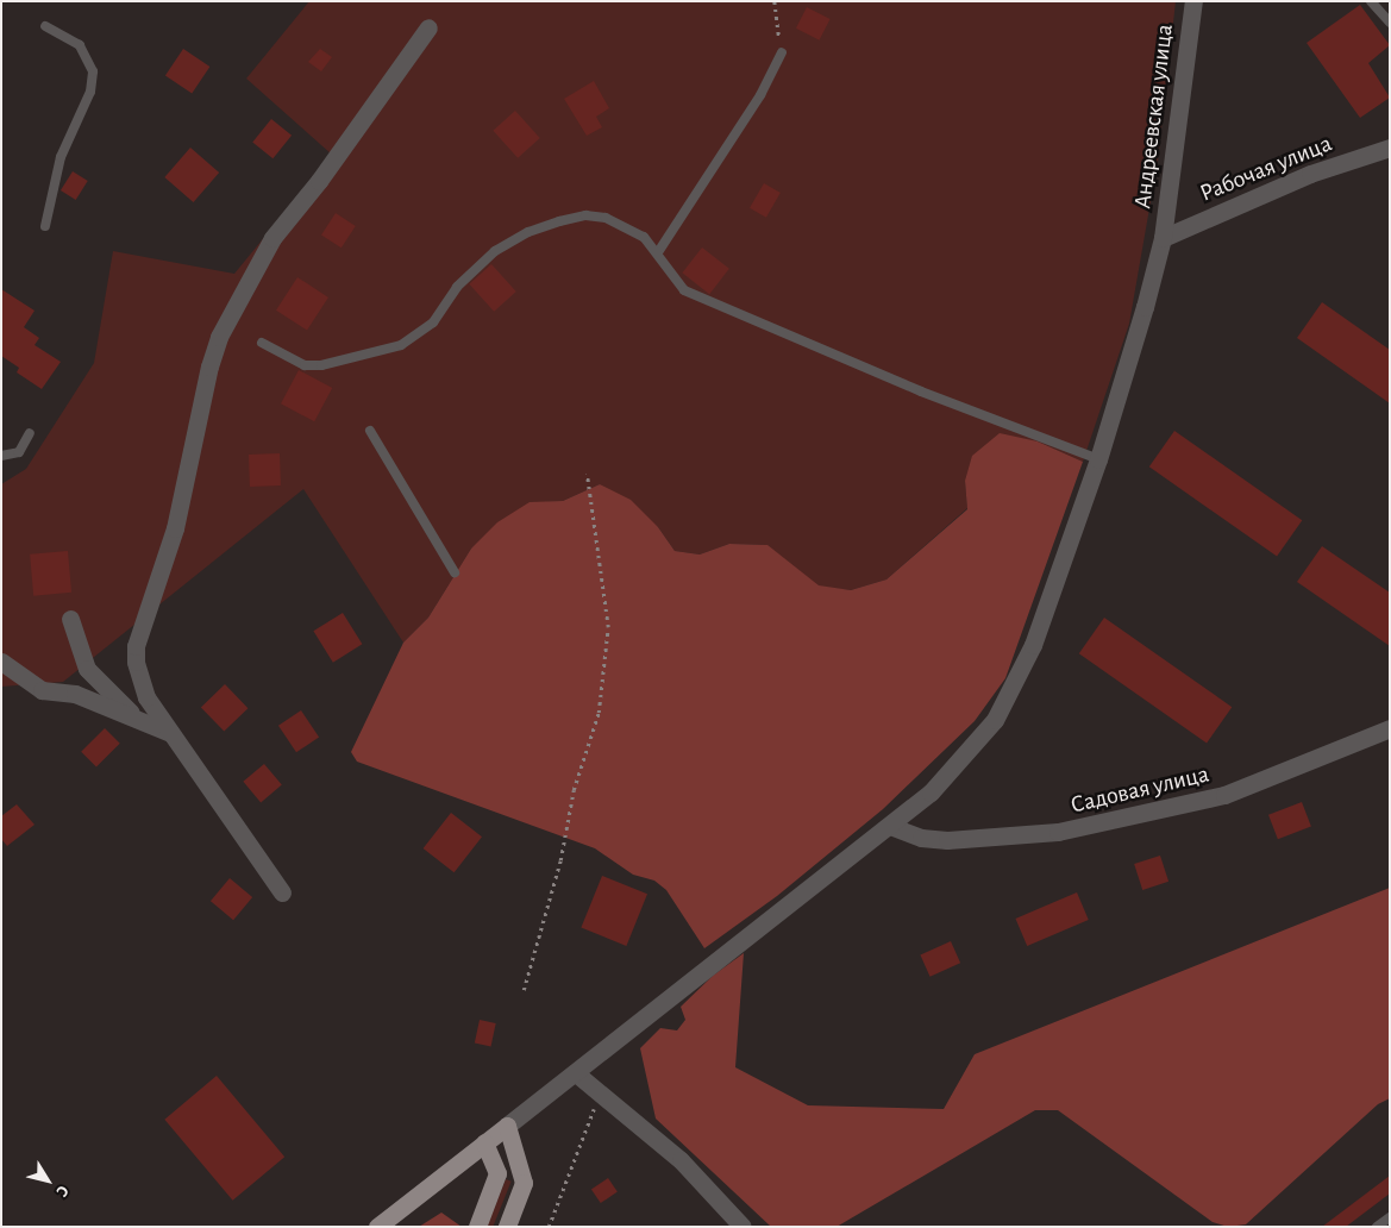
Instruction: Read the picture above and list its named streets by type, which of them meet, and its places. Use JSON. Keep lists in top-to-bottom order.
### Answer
{
  "streets": {
    "street": ["Андреевская улица", "Рабочая улица", "Садовая улица"]
  },
  "crossings": [
    ["Андреевская улица", "Рабочая улица"],
    ["Андреевская улица", "Садовая улица"]
  ],
  "north": "bottom right"
}
